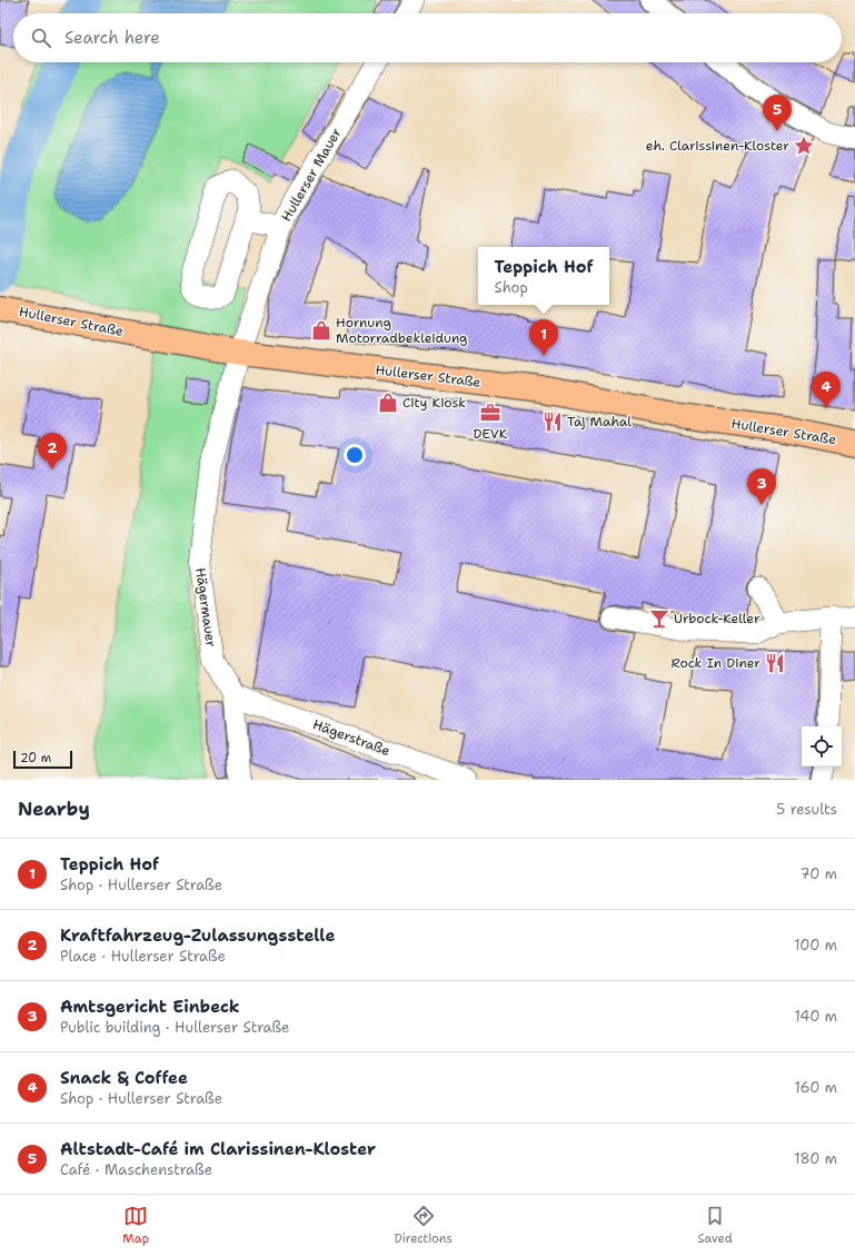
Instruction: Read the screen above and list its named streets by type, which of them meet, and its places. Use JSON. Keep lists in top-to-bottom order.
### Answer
{
  "streets": {
    "main road": ["Hullerser Straße"],
    "street": ["Hullerser Mauer", "Hägermauer", "Hägerstraße"]
  },
  "crossings": [
    ["Hullerser Mauer", "Hullerser Straße"],
    ["Hullerser Mauer", "Hägermauer"],
    ["Hullerser Straße", "Hägermauer"],
    ["Hägermauer", "Hägerstraße"]
  ],
  "places": {
    "place": ["eh. Clarissinen-Kloster"],
    "shop": ["Hornung Motorradbekleidung", "City Kiosk"],
    "office": ["DEVK"],
    "restaurant": ["Taj Mahal", "Rock In Diner"],
    "bar": ["Urbock-Keller"]
  },
  "scale_bar": "20 m",
  "page": {
    "search": "Search here",
    "pins": [
      "5",
      "1",
      "4",
      "2",
      "3"
    ],
    "popup": ["Teppich Hof", "Shop"],
    "scale": "20 m",
    "heading": ["Nearby", "5 results"],
    "list": [
      {
        "mark": "1",
        "name": "Teppich Hof",
        "note": "Shop · Hullerser Straße",
        "value": "70 m"
      },
      {
        "mark": "2",
        "name": "Kraftfahrzeug-Zulassungsstelle",
        "note": "Place · Hullerser Straße",
        "value": "100 m"
      },
      {
        "mark": "3",
        "name": "Amtsgericht Einbeck",
        "note": "Public building · Hullerser Straße",
        "value": "140 m"
      },
      {
        "mark": "4",
        "name": "Snack & Coffee",
        "note": "Shop · Hullerser Straße",
        "value": "160 m"
      },
      {
        "mark": "5",
        "name": "Altstadt-Café im Clarissinen-Kloster",
        "note": "Café · Maschenstraße",
        "value": "180 m"
      }
    ],
    "nav": ["Map", "Directions", "Saved"]
  }
}
